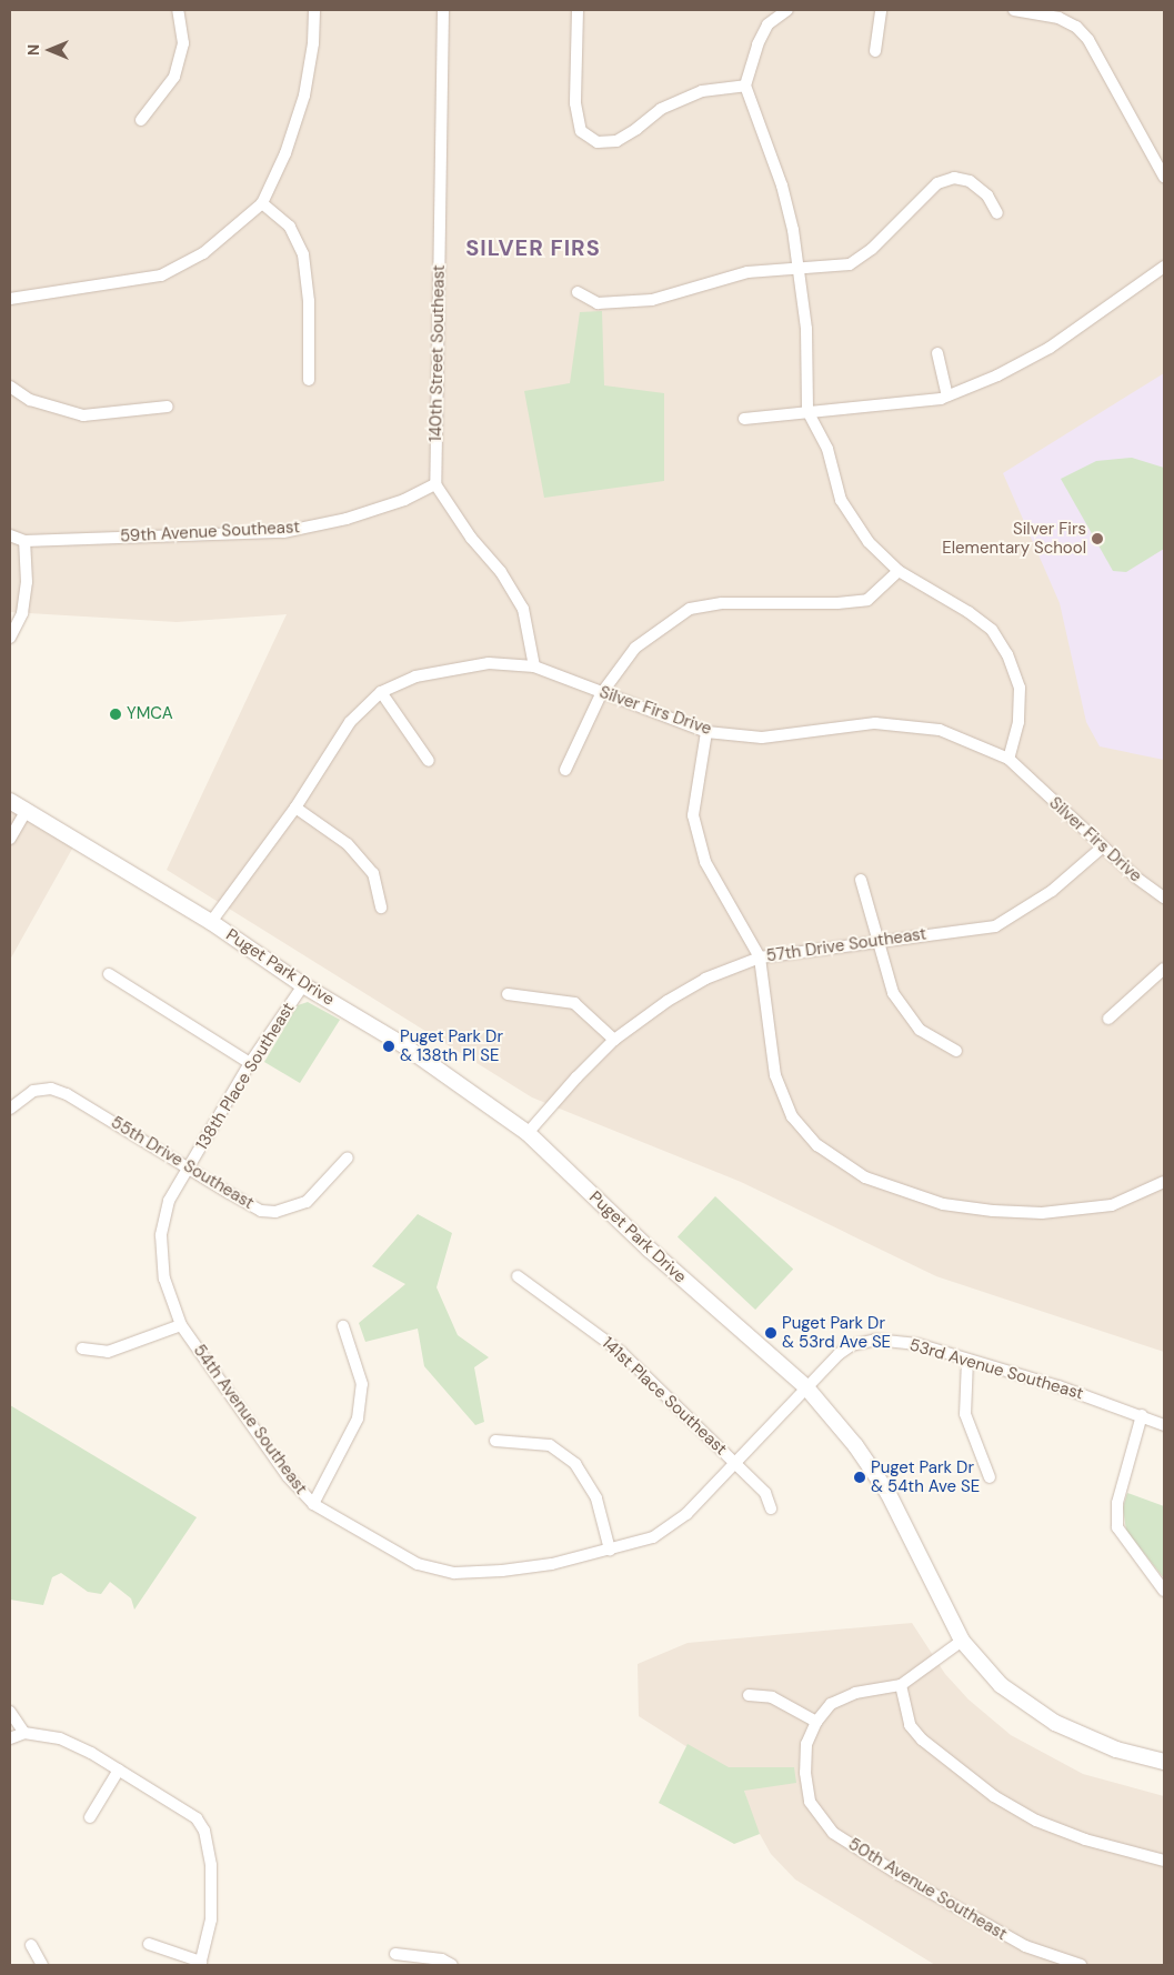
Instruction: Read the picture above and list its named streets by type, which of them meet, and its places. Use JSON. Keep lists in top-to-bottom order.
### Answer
{
  "streets": {
    "street": [
      "140th Street Southeast",
      "59th Avenue Southeast",
      "Silver Firs Drive",
      "57th Drive Southeast",
      "Puget Park Drive",
      "138th Place Southeast",
      "55th Drive Southeast",
      "53rd Avenue Southeast",
      "141st Place Southeast",
      "54th Avenue Southeast",
      "50th Avenue Southeast"
    ]
  },
  "crossings": [
    ["140th Street Southeast", "59th Avenue Southeast"],
    ["Silver Firs Drive", "57th Drive Southeast"],
    ["Silver Firs Drive", "Puget Park Drive"],
    ["57th Drive Southeast", "Puget Park Drive"],
    ["Puget Park Drive", "138th Place Southeast"],
    ["Puget Park Drive", "53rd Avenue Southeast"],
    ["Puget Park Drive", "54th Avenue Southeast"],
    ["138th Place Southeast", "55th Drive Southeast"],
    ["138th Place Southeast", "54th Avenue Southeast"],
    ["53rd Avenue Southeast", "54th Avenue Southeast"],
    ["141st Place Southeast", "54th Avenue Southeast"]
  ],
  "districts": ["SILVER FIRS"],
  "places": [
    "Silver Firs Elementary School",
    "YMCA",
    "Puget Park Dr & 138th Pl SE",
    "Puget Park Dr & 53rd Ave SE",
    "Puget Park Dr & 54th Ave SE"
  ],
  "north": "left"
}
